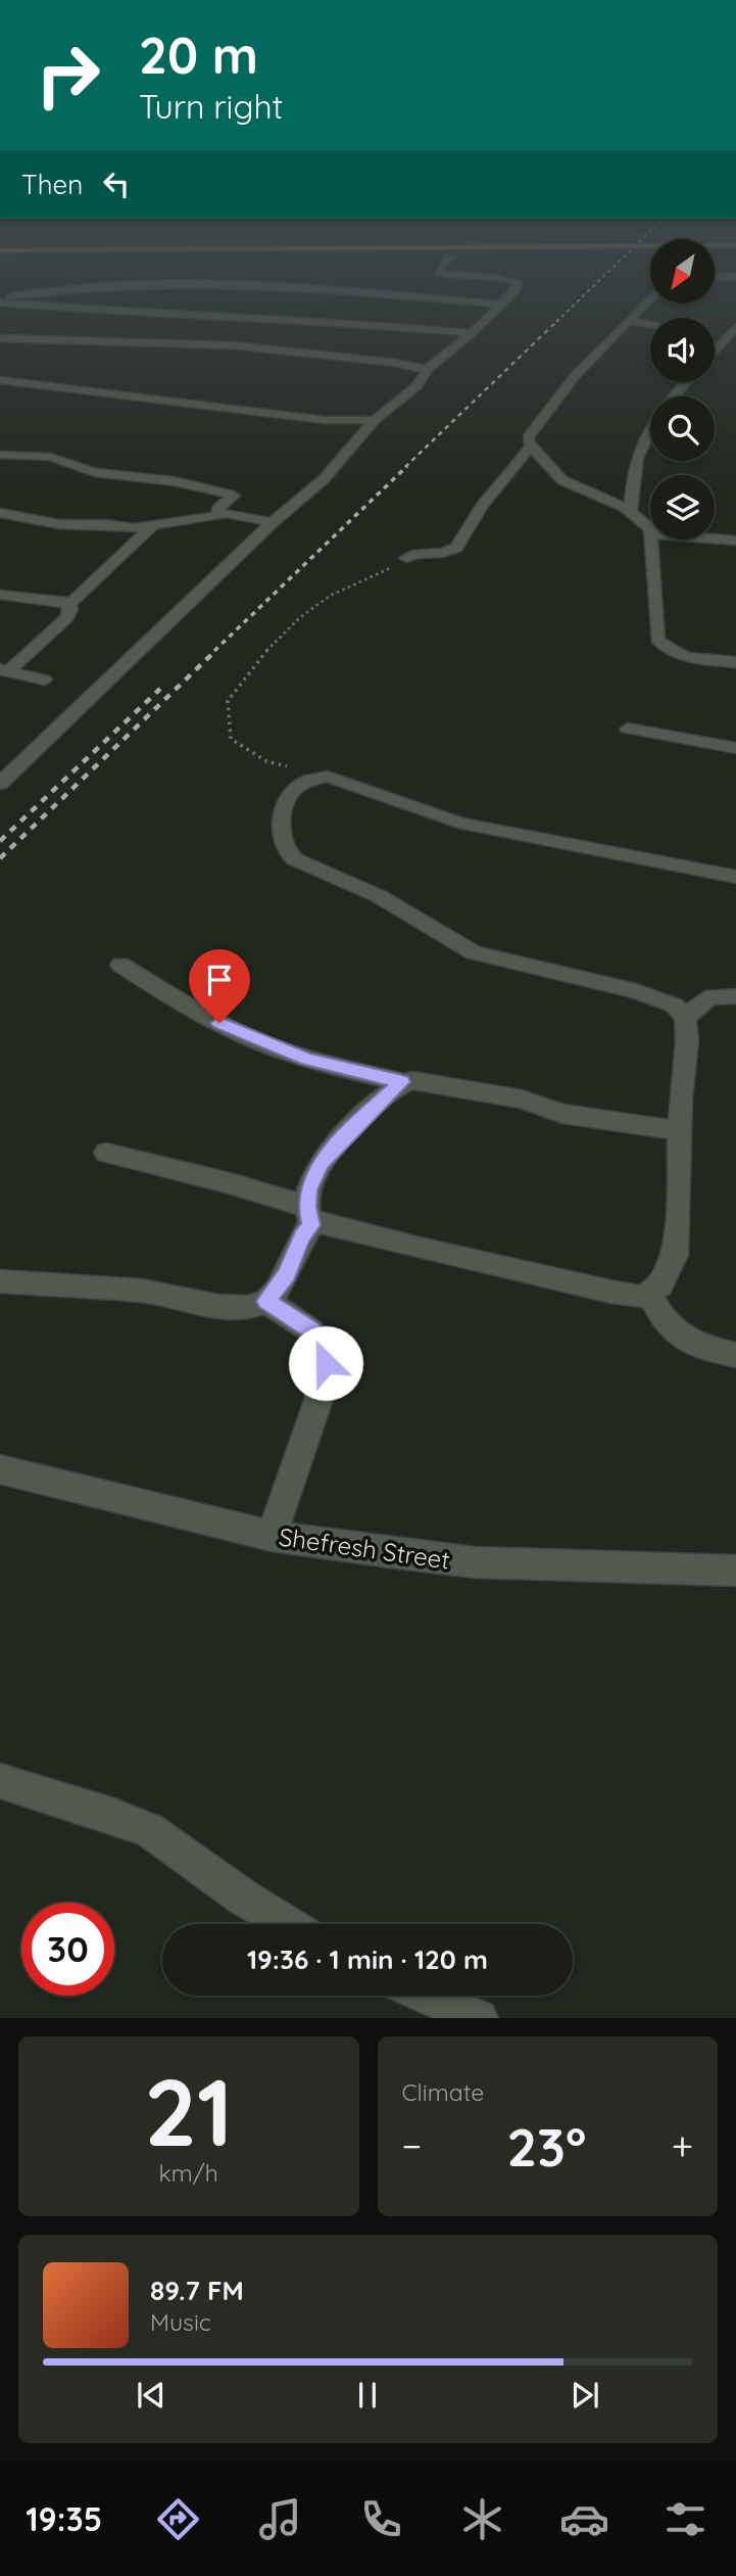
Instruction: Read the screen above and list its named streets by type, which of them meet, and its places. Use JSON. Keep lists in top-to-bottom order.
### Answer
{
  "streets": {
    "street": ["Shefresh Street"]
  },
  "north": "bottom left",
  "page": {
    "turn": ["20 m", "Turn right"],
    "then": "Then",
    "limit": "30",
    "trip": "19:36 · 1 min · 120 m",
    "tile": [
      ["21", "km/h"],
      "Climate"
    ],
    "heat": ["−", "23°", "+"],
    "song": ["89.7 FM", "Music"],
    "tabs": "19:35"
  }
}
